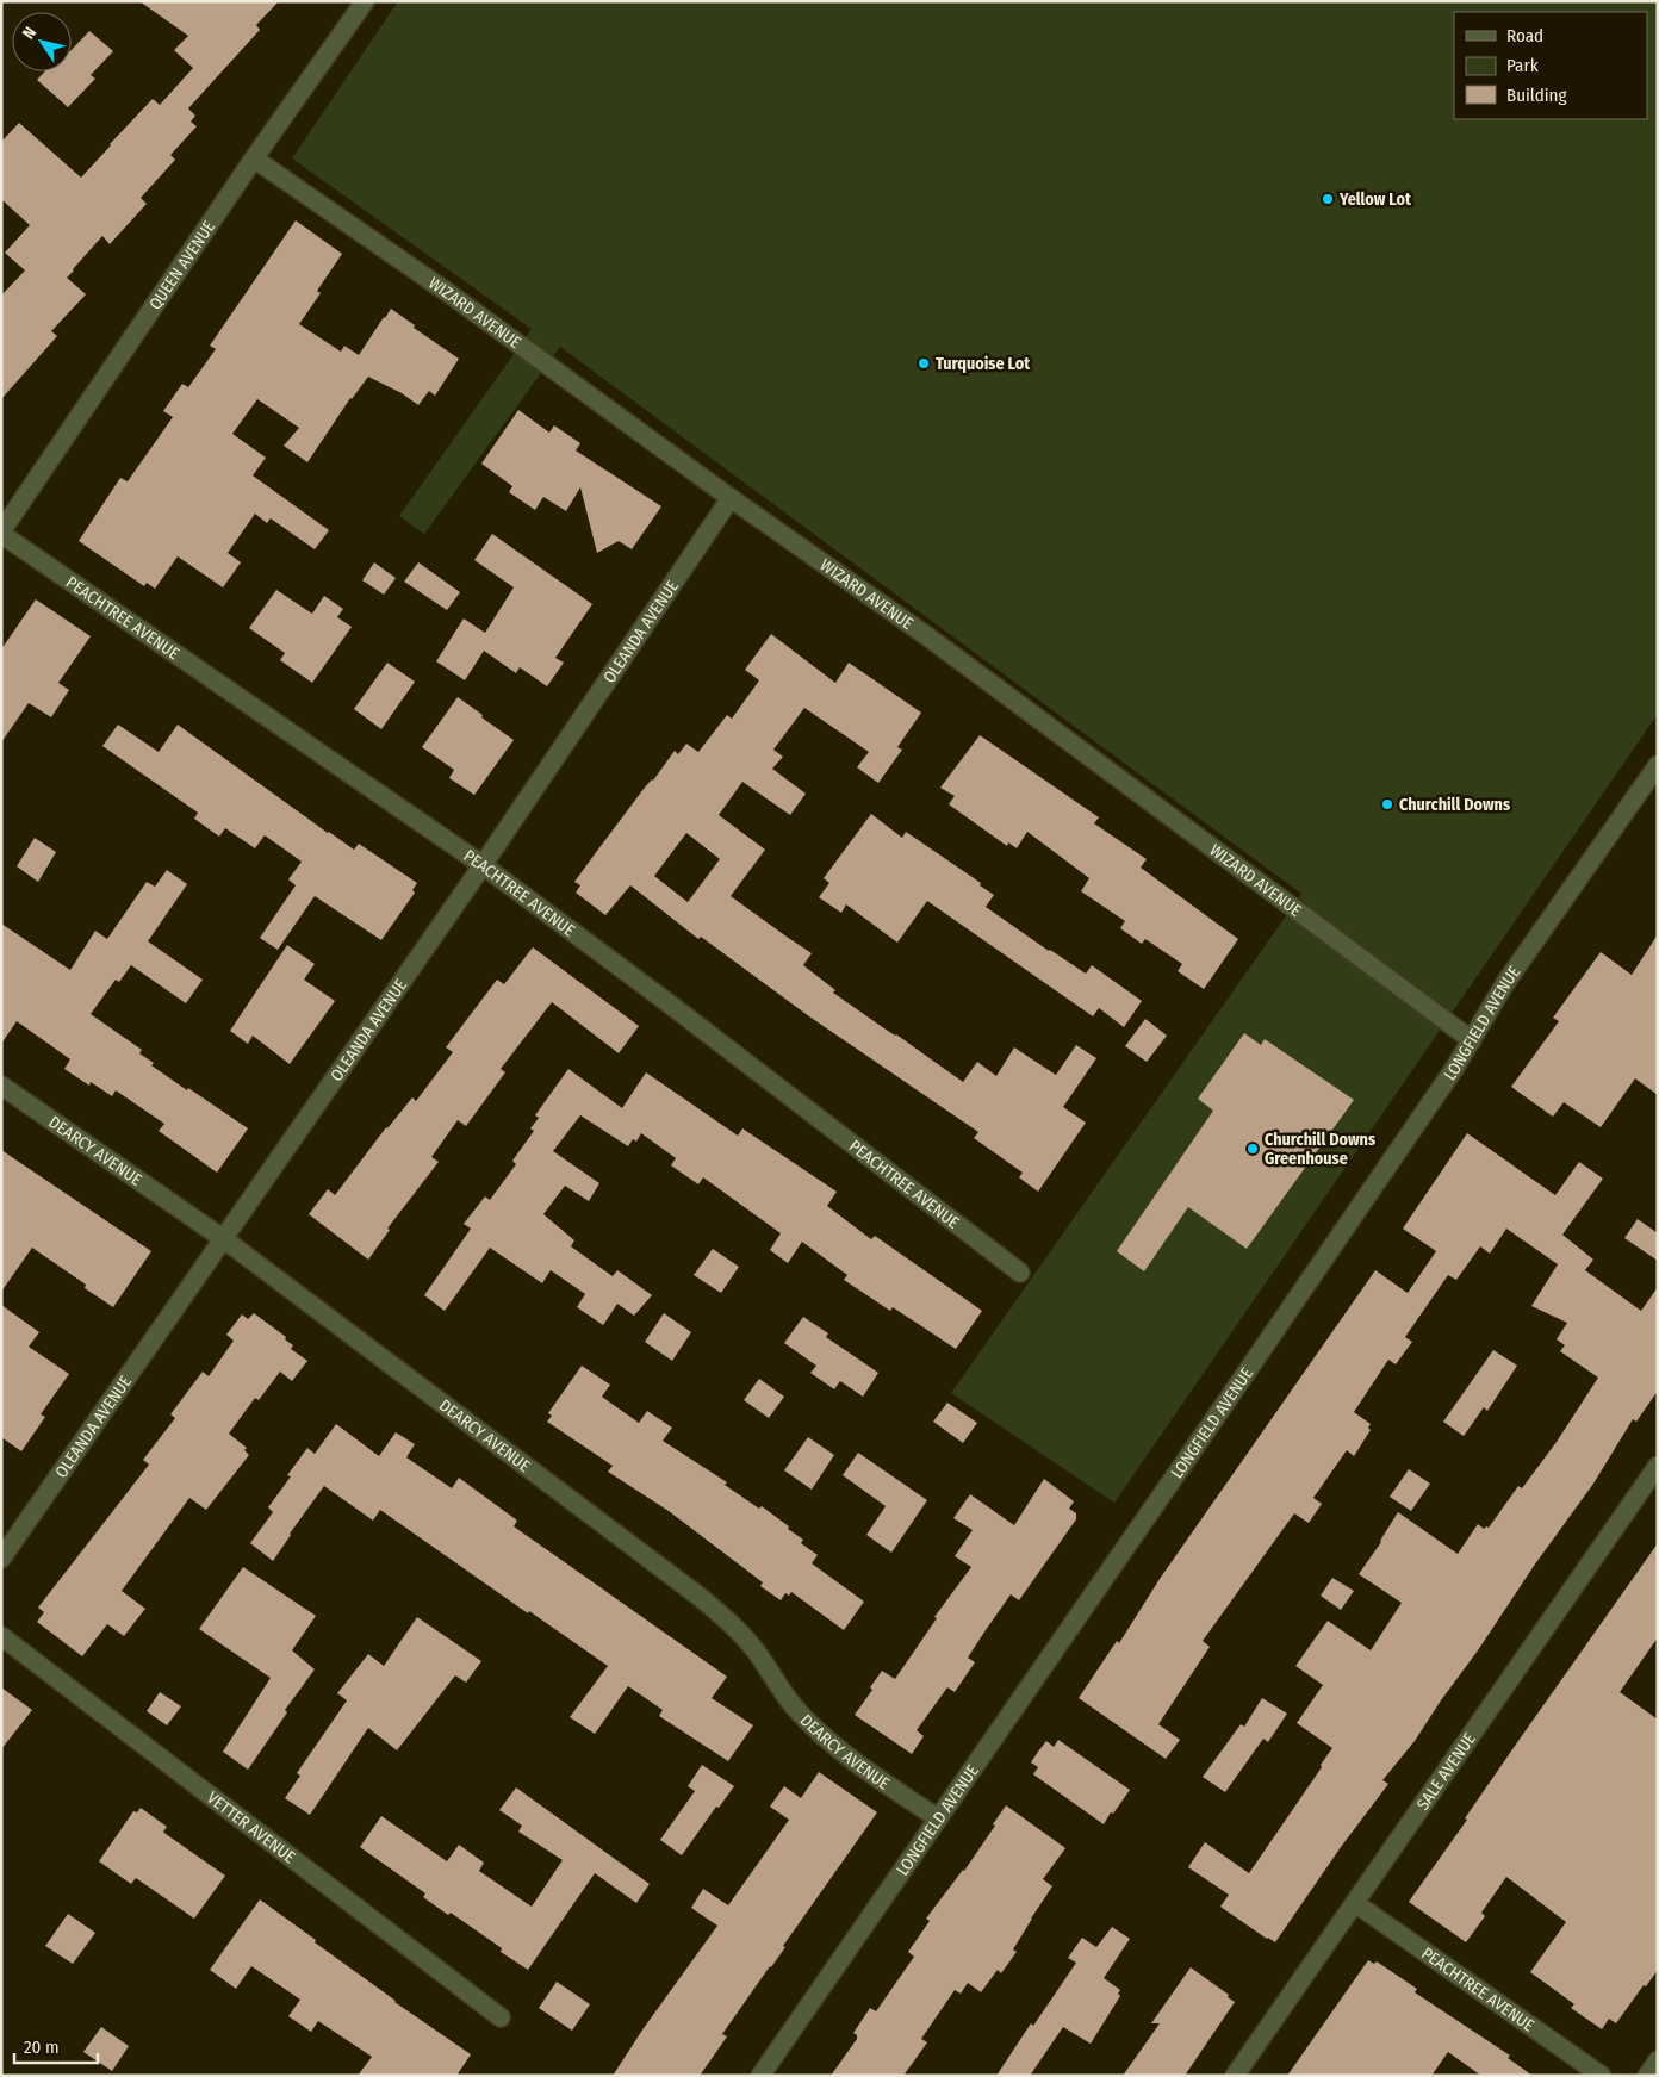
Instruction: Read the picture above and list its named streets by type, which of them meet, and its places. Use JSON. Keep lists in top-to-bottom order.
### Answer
{
  "streets": {
    "street": [
      "QUEEN AVENUE",
      "WIZARD AVENUE",
      "PEACHTREE AVENUE",
      "OLEANDA AVENUE",
      "LONGFIELD AVENUE",
      "DEARCY AVENUE",
      "SALE AVENUE",
      "VETTER AVENUE"
    ]
  },
  "crossings": [
    ["QUEEN AVENUE", "WIZARD AVENUE"],
    ["QUEEN AVENUE", "PEACHTREE AVENUE"],
    ["WIZARD AVENUE", "OLEANDA AVENUE"],
    ["WIZARD AVENUE", "LONGFIELD AVENUE"],
    ["PEACHTREE AVENUE", "OLEANDA AVENUE"],
    ["PEACHTREE AVENUE", "SALE AVENUE"],
    ["OLEANDA AVENUE", "DEARCY AVENUE"],
    ["LONGFIELD AVENUE", "DEARCY AVENUE"]
  ],
  "places": [
    "Yellow Lot",
    "Turquoise Lot",
    "Churchill Downs",
    "Churchill Downs Greenhouse"
  ],
  "legend": ["Road", "Park", "Building"],
  "scale_bar": "20 m",
  "north": "top left"
}
